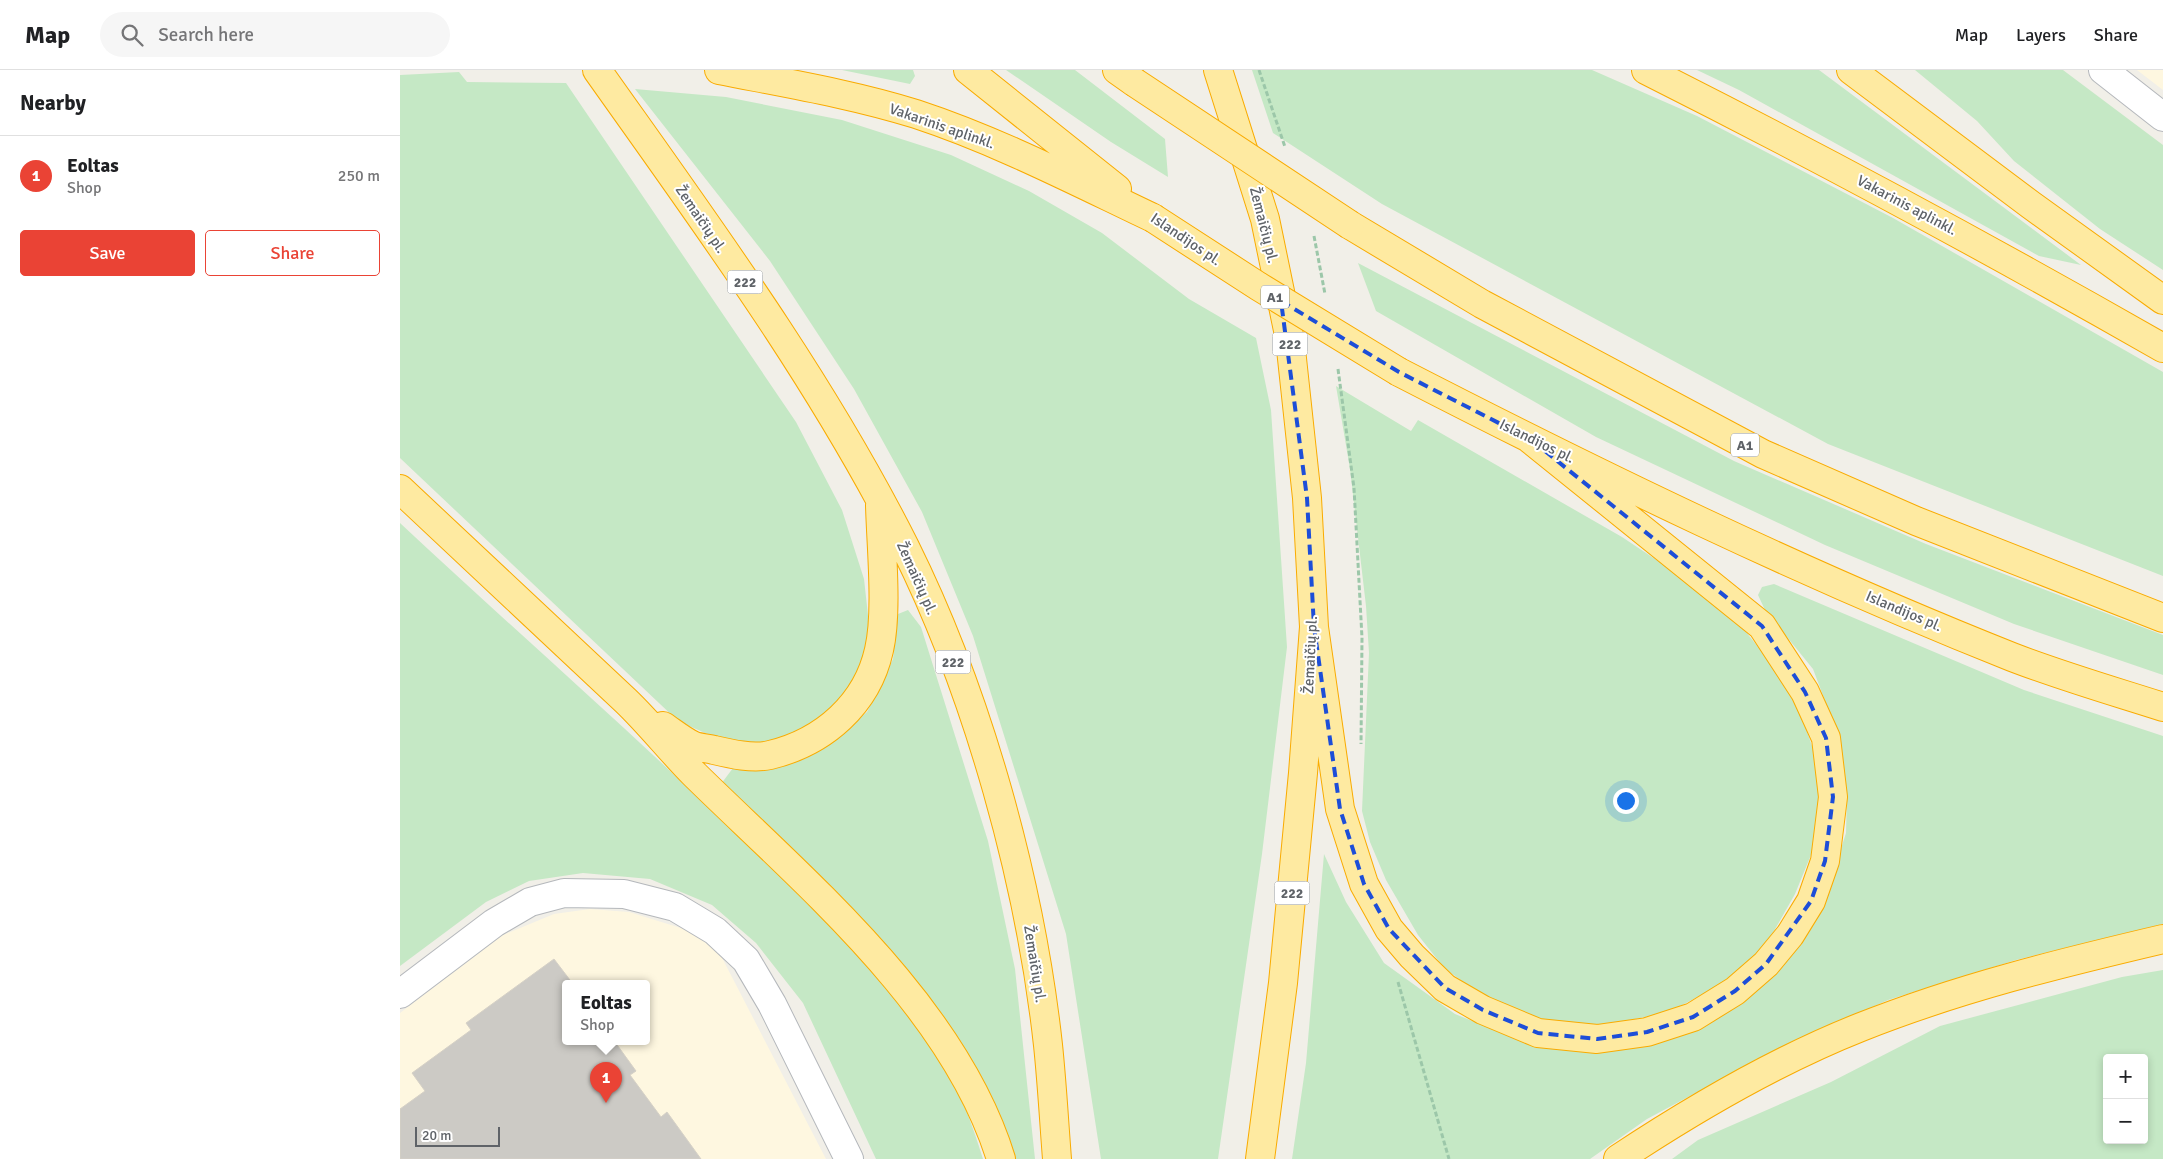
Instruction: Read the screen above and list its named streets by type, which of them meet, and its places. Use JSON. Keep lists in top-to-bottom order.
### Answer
{
  "streets": {
    "highway": [
      "Vakarinis aplinkl.",
      "Žemaičių pl.",
      "Islandijos pl.",
      "222",
      "A1"
    ]
  },
  "crossings": [
    ["Vakarinis aplinkl.", "Islandijos pl."]
  ],
  "scale_bar": "20 m",
  "page": {
    "header": "Map",
    "search": "Search here",
    "nav": ["Map", "Layers", "Share"],
    "heading": "Nearby",
    "list": [
      {
        "mark": "1",
        "name": "Eoltas",
        "note": "Shop",
        "value": "250 m"
      }
    ],
    "buttons": ["Save", "Share"],
    "popup": ["Eoltas", "Shop"],
    "map_buttons": ["+", "−"],
    "pins": "1",
    "scale": "20 m"
  }
}
